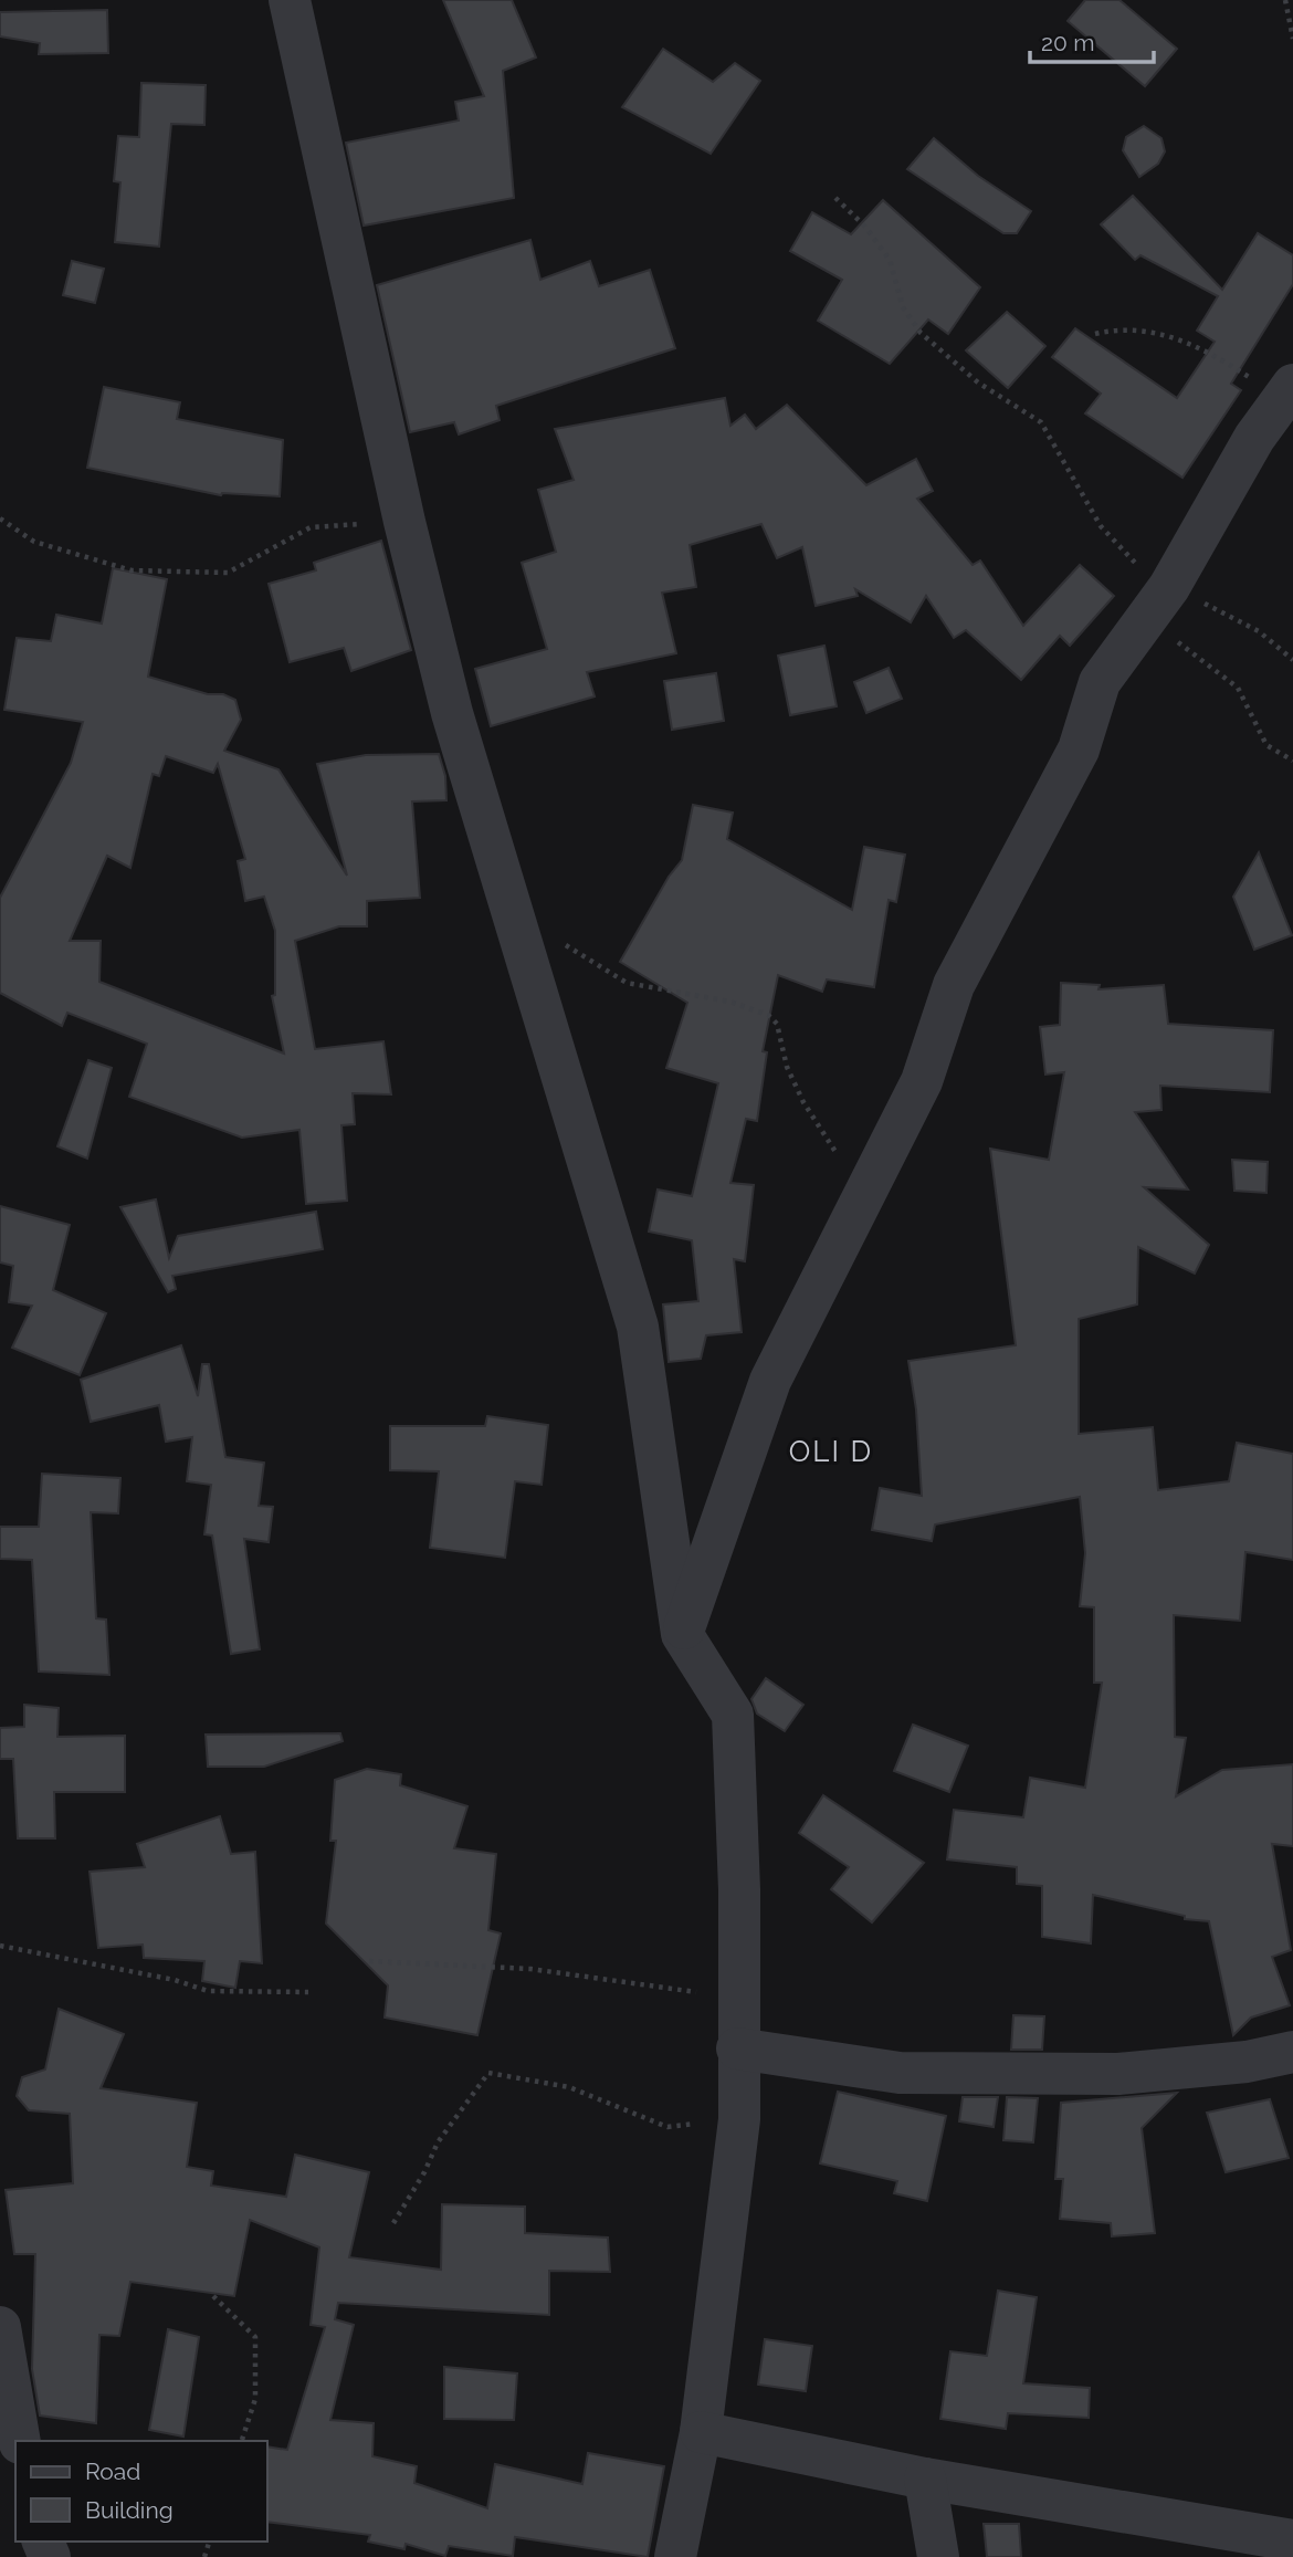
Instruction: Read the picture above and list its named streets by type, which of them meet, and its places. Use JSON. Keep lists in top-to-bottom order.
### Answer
{
  "districts": ["OLI D"],
  "legend": ["Road", "Building"],
  "scale_bar": "20 m"
}
